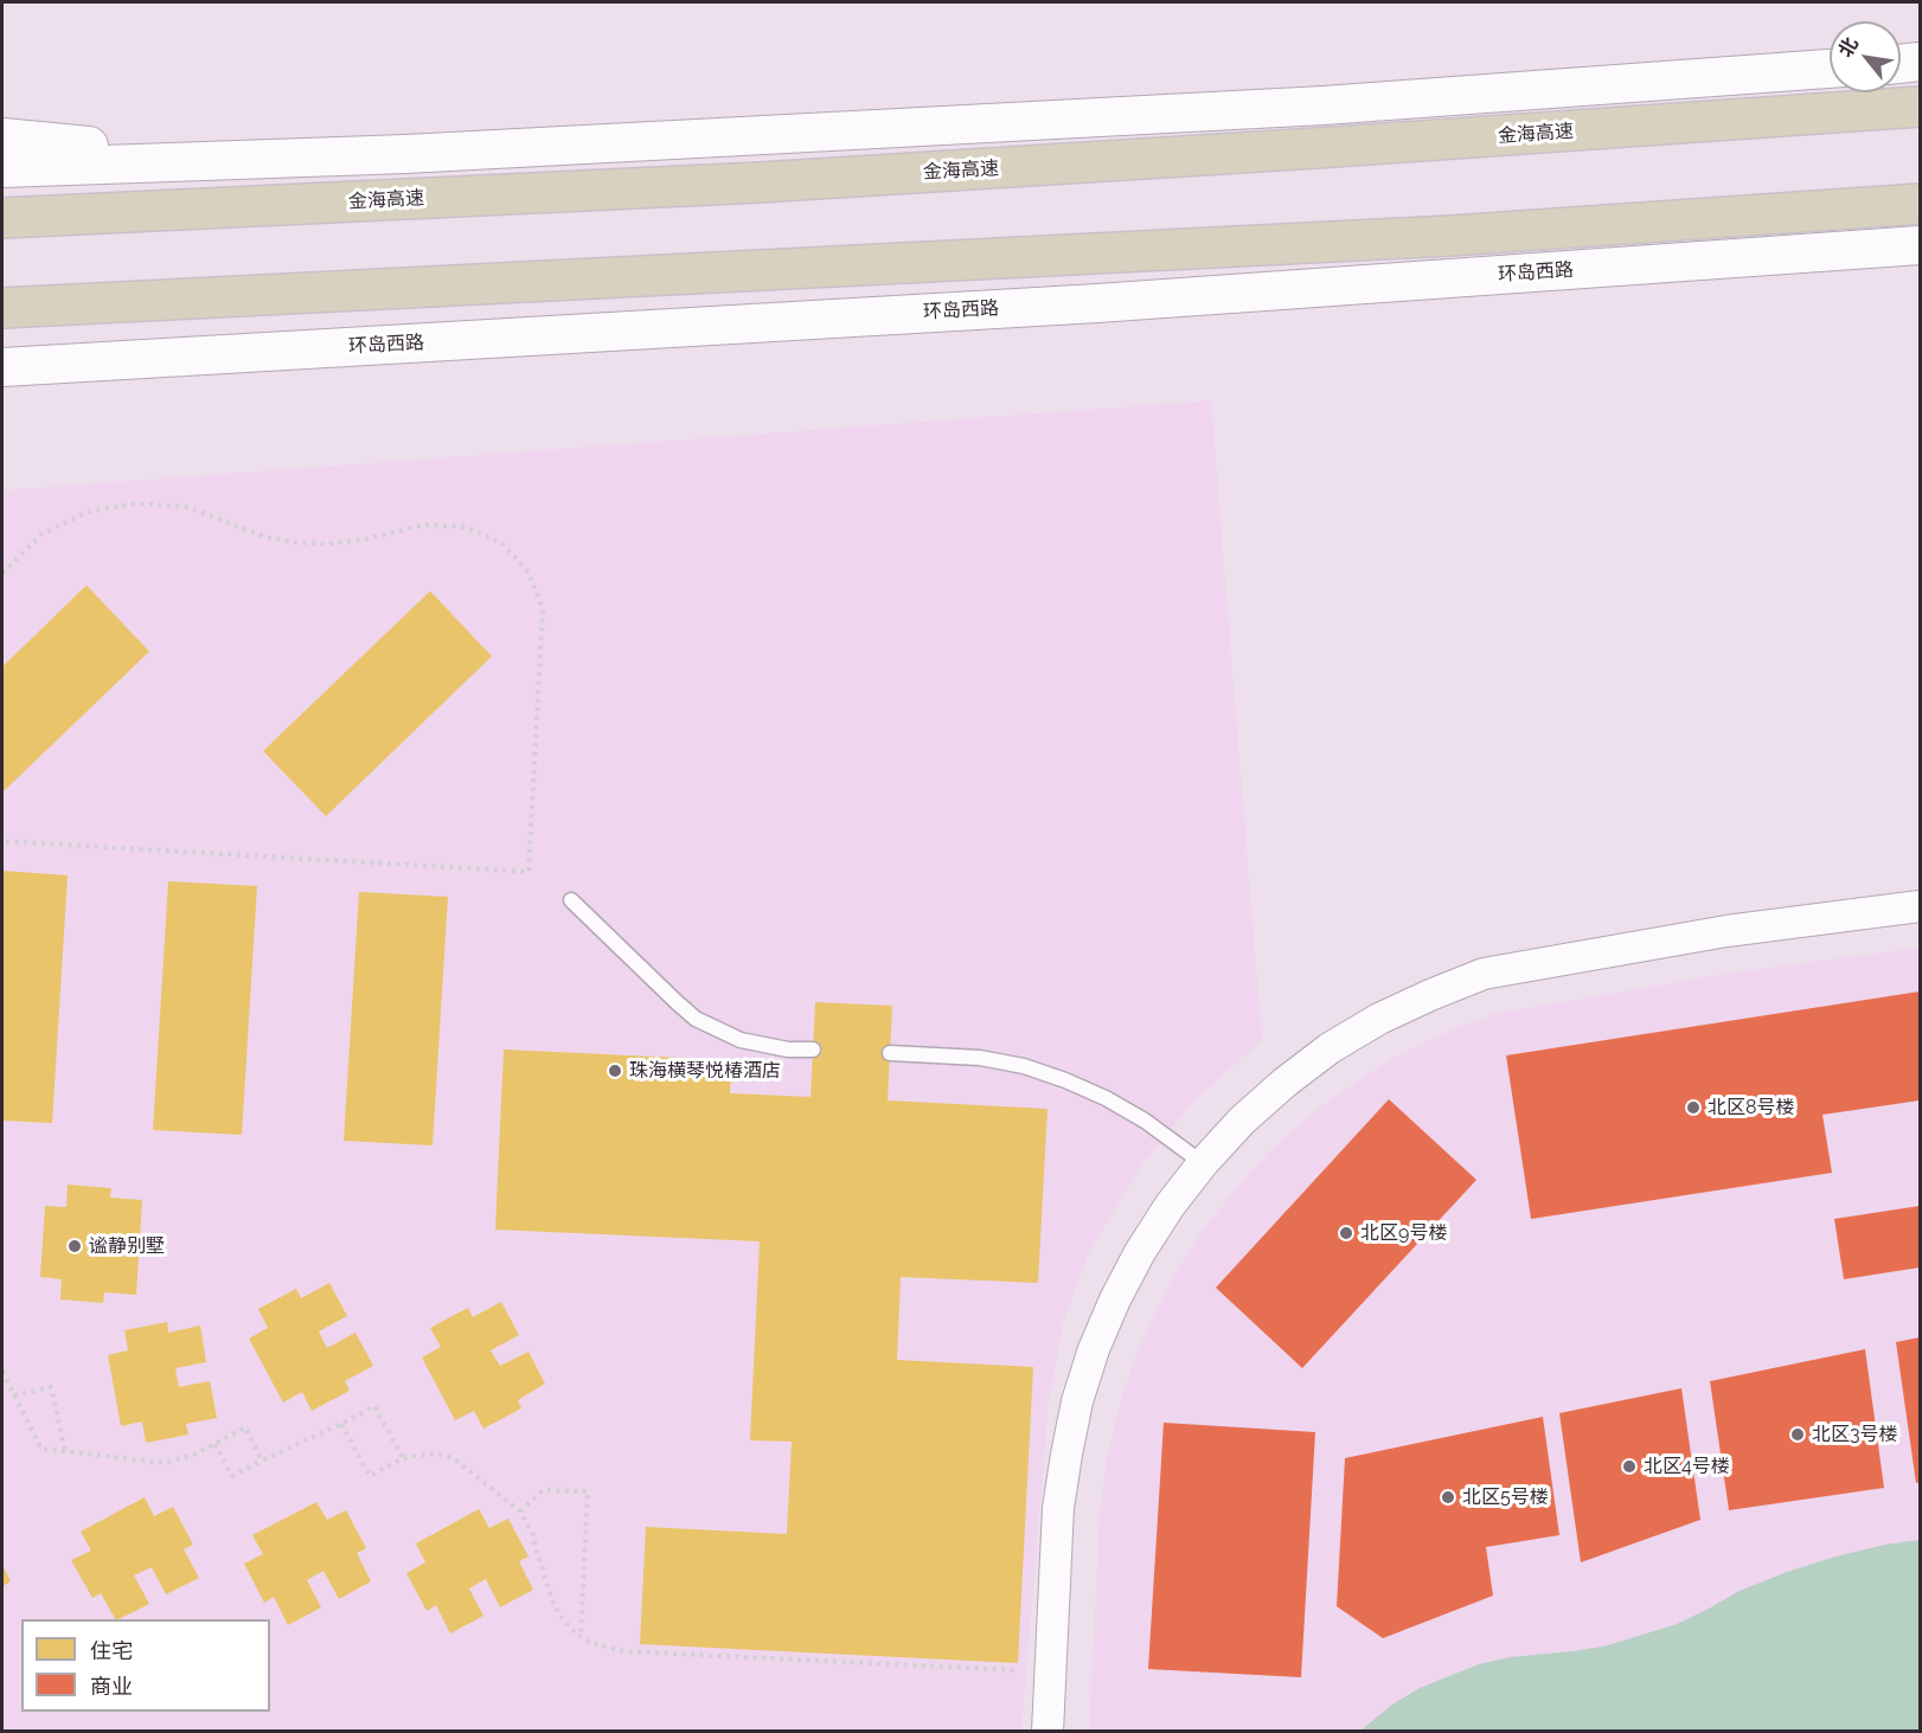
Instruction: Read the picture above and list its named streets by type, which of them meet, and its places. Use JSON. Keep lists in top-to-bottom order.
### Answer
{
  "streets": {
    "highway": ["金海高速"],
    "street": ["环岛西路"]
  },
  "places": [
    "珠海横琴悦椿酒店",
    "北区8号楼",
    "北区9号楼",
    "谧静别墅",
    "北区3号楼",
    "北区4号楼",
    "北区5号楼"
  ],
  "legend": ["住宅", "商业"],
  "north": "top left"
}
